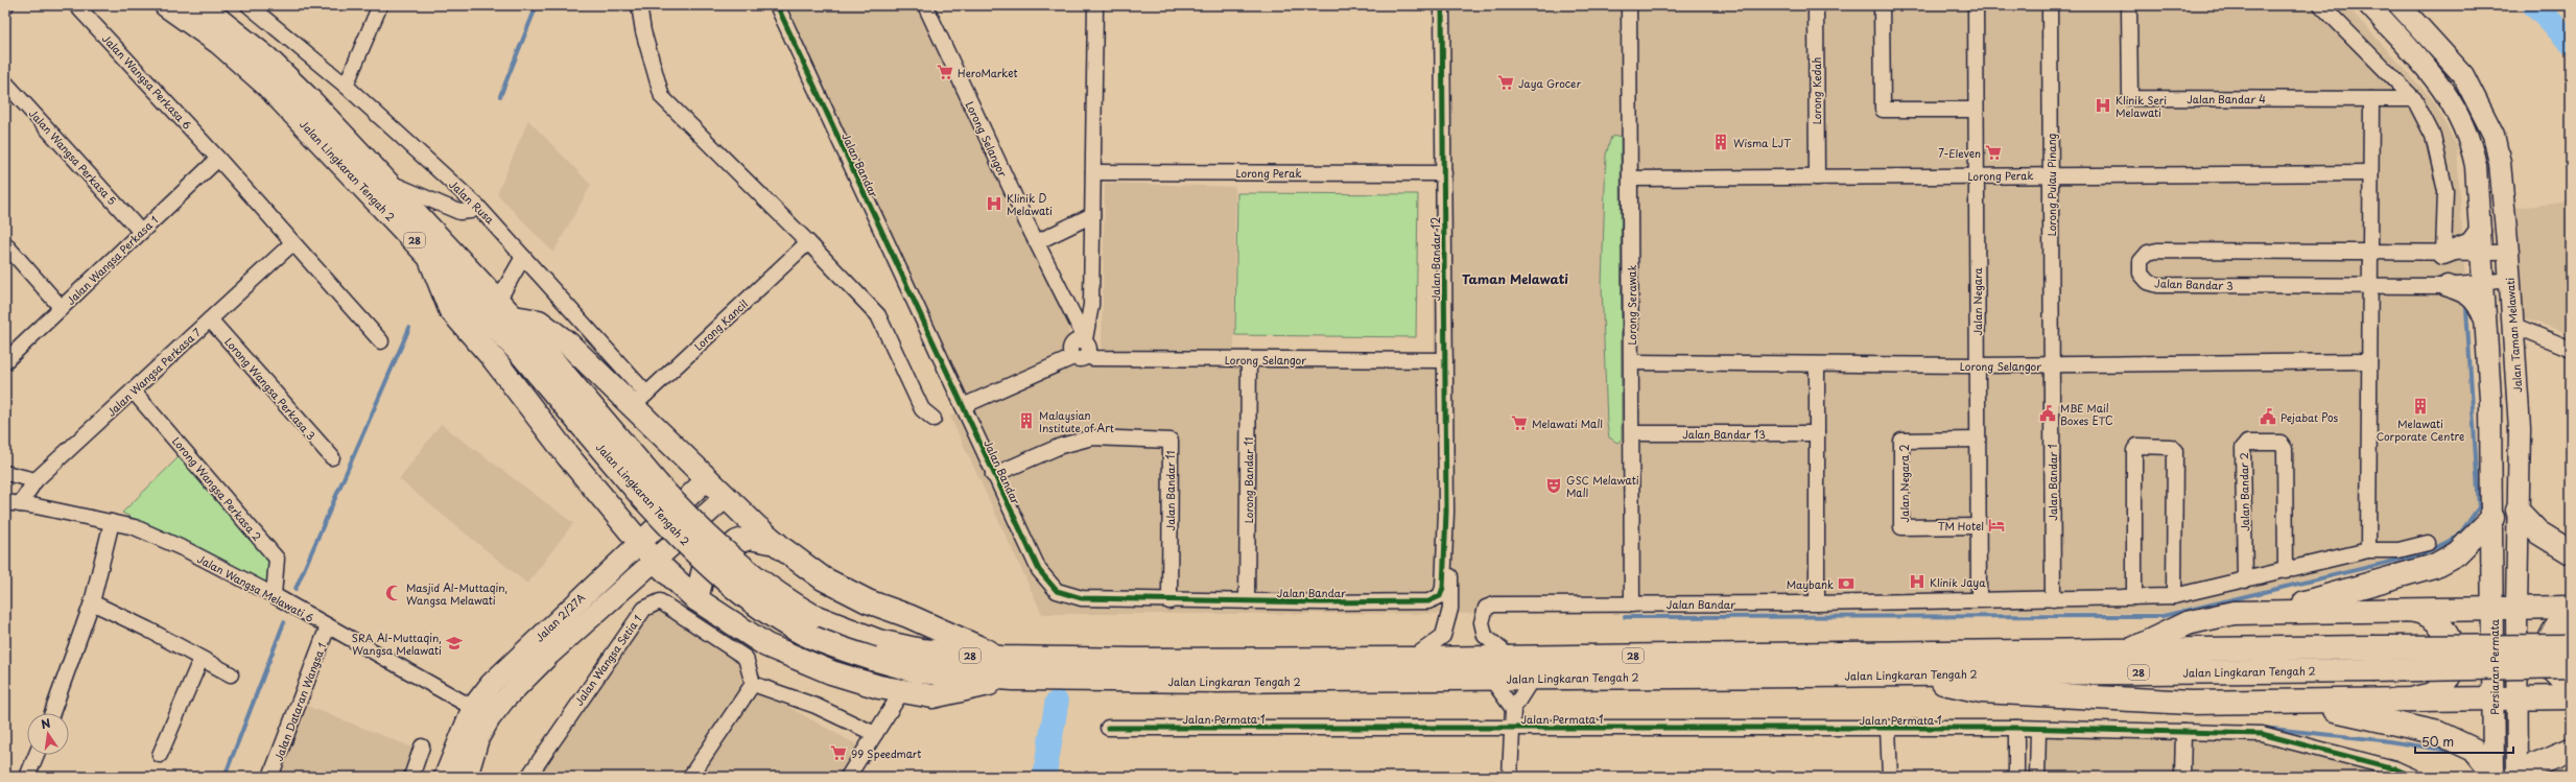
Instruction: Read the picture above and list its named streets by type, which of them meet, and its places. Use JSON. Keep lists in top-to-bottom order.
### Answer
{
  "streets": {
    "highway": ["Jalan Lingkaran Tengah 2", "28"],
    "main road": ["Jalan Taman Melawati", "Jalan 2/27A", "Persiaran Permata"],
    "street": [
      "Jalan Wangsa Perkasa 6",
      "Lorong Kedah",
      "Jalan Bandar 4",
      "Lorong Selangor",
      "Jalan Wangsa Perkasa 5",
      "Jalan Bandar",
      "Lorong Perak",
      "Lorong Pulau Pinang",
      "Jalan Rusa",
      "Jalan Bandar 12",
      "Jalan Wangsa Perkasa 1",
      "Jalan Bandar 3",
      "Jalan Negara",
      "Lorong Serawak",
      "Lorong Kancil",
      "Jalan Wangsa Perkasa 7",
      "Lorong Wangsa Perkasa 3",
      "Jalan Bandar 13",
      "Lorong Bandar 11",
      "Jalan Bandar 1",
      "Jalan Negara 2",
      "Lorong Wangsa Perkasa 2",
      "Jalan Bandar 11",
      "Jalan Bandar 2",
      "Jalan Wangsa Melawati 6",
      "Jalan Wangsa Setia 1",
      "Jalan Dataran Wangsa 1",
      "Jalan Permata 1"
    ]
  },
  "crossings": [
    ["Jalan Wangsa Perkasa 6", "Jalan Wangsa Perkasa 1"],
    ["Jalan Wangsa Perkasa 6", "Jalan Wangsa Perkasa 7"],
    ["Lorong Kedah", "Lorong Perak"],
    ["Lorong Selangor", "Lorong Pulau Pinang"],
    ["Lorong Selangor", "Jalan Bandar 12"],
    ["Lorong Selangor", "Jalan Negara"],
    ["Lorong Selangor", "Lorong Serawak"],
    ["Lorong Selangor", "Lorong Bandar 11"],
    ["Lorong Selangor", "Jalan Bandar 1"],
    ["Jalan Wangsa Perkasa 5", "Jalan Wangsa Perkasa 1"],
    ["Jalan Bandar", "Jalan Lingkaran Tengah 2"],
    ["Jalan Bandar", "Jalan Negara"],
    ["Jalan Bandar", "Lorong Serawak"],
    ["Jalan Bandar", "Lorong Bandar 11"],
    ["Jalan Bandar", "Jalan Bandar 1"],
    ["Jalan Bandar", "Jalan Bandar 11"],
    ["Jalan Bandar", "Jalan Bandar 2"],
    ["Lorong Perak", "Lorong Pulau Pinang"],
    ["Lorong Perak", "Jalan Bandar 12"],
    ["Lorong Perak", "Jalan Negara"],
    ["Lorong Perak", "Lorong Serawak"],
    ["Lorong Pulau Pinang", "Jalan Bandar 1"],
    ["Jalan Rusa", "Lorong Kancil"],
    ["Jalan Bandar 3", "Jalan Taman Melawati"],
    ["Jalan Negara", "Jalan Negara 2"],
    ["Lorong Serawak", "Jalan Bandar 13"],
    ["Jalan Wangsa Perkasa 7", "Lorong Wangsa Perkasa 3"],
    ["Jalan Wangsa Perkasa 7", "Lorong Wangsa Perkasa 2"],
    ["Jalan Wangsa Perkasa 7", "Jalan Wangsa Melawati 6"],
    ["Lorong Wangsa Perkasa 2", "Jalan Wangsa Melawati 6"],
    ["Jalan Wangsa Melawati 6", "Jalan 2/27A"],
    ["Jalan Wangsa Melawati 6", "Jalan Dataran Wangsa 1"]
  ],
  "districts": ["Taman Melawati"],
  "places": {
    "supermarket": [
      "HeroMarket",
      "Jaya Grocer",
      "7-Eleven",
      "Melawati Mall",
      "99 Speedmart"
    ],
    "hospital": ["Klinik Seri Melawati", "Klinik D Melawati", "Klinik Jaya"],
    "building": ["Wisma LJT", "Melawati Corporate Centre", "Malaysian Institute of Art"],
    "public building": ["MBE Mail Boxes ETC", "Pejabat Pos"],
    "theatre": ["GSC Melawati Mall"],
    "hotel": ["TM Hotel"],
    "bank": ["Maybank"],
    "mosque": ["Masjid Al-Muttaqin, Wangsa Melawati"],
    "school or university": ["SRA Al-Muttaqin, Wangsa Melawati"]
  },
  "scale_bar": "50 m",
  "north": "top"
}
